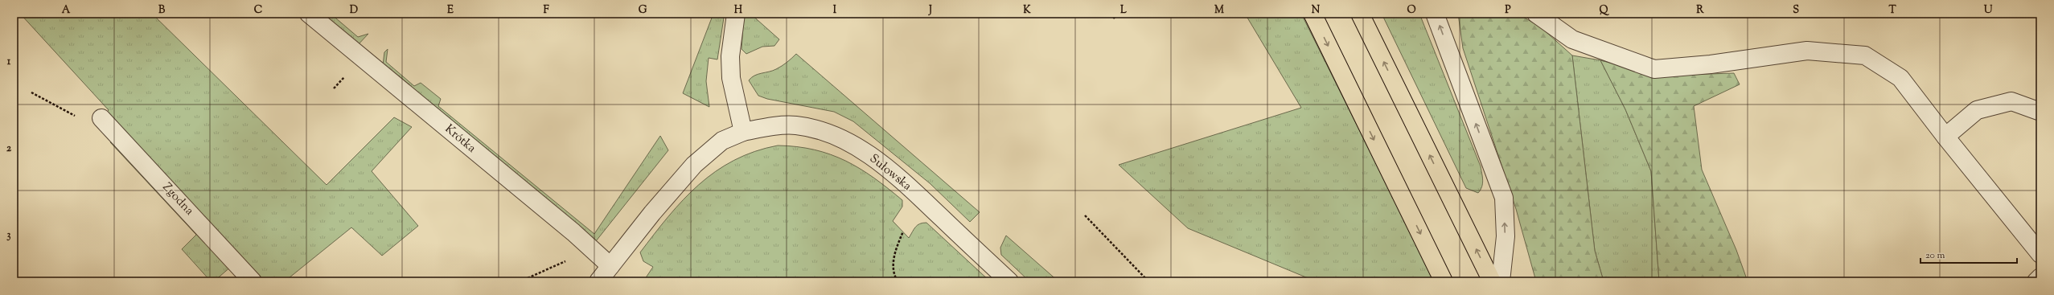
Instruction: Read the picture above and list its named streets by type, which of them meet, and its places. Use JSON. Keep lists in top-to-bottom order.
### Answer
{
  "streets": {
    "street": ["Krótka", "Sułowska", "Zgodna"]
  },
  "crossings": [
    ["Krótka", "Sułowska"]
  ],
  "scale_bar": "20 m",
  "grid": {
    "columns": [
      "A",
      "B",
      "C",
      "D",
      "E",
      "F",
      "G",
      "H",
      "I",
      "J",
      "K",
      "L",
      "M",
      "N",
      "O",
      "P",
      "Q",
      "R",
      "S",
      "T",
      "U"
    ],
    "rows": ["1", "2", "3"]
  }
}
